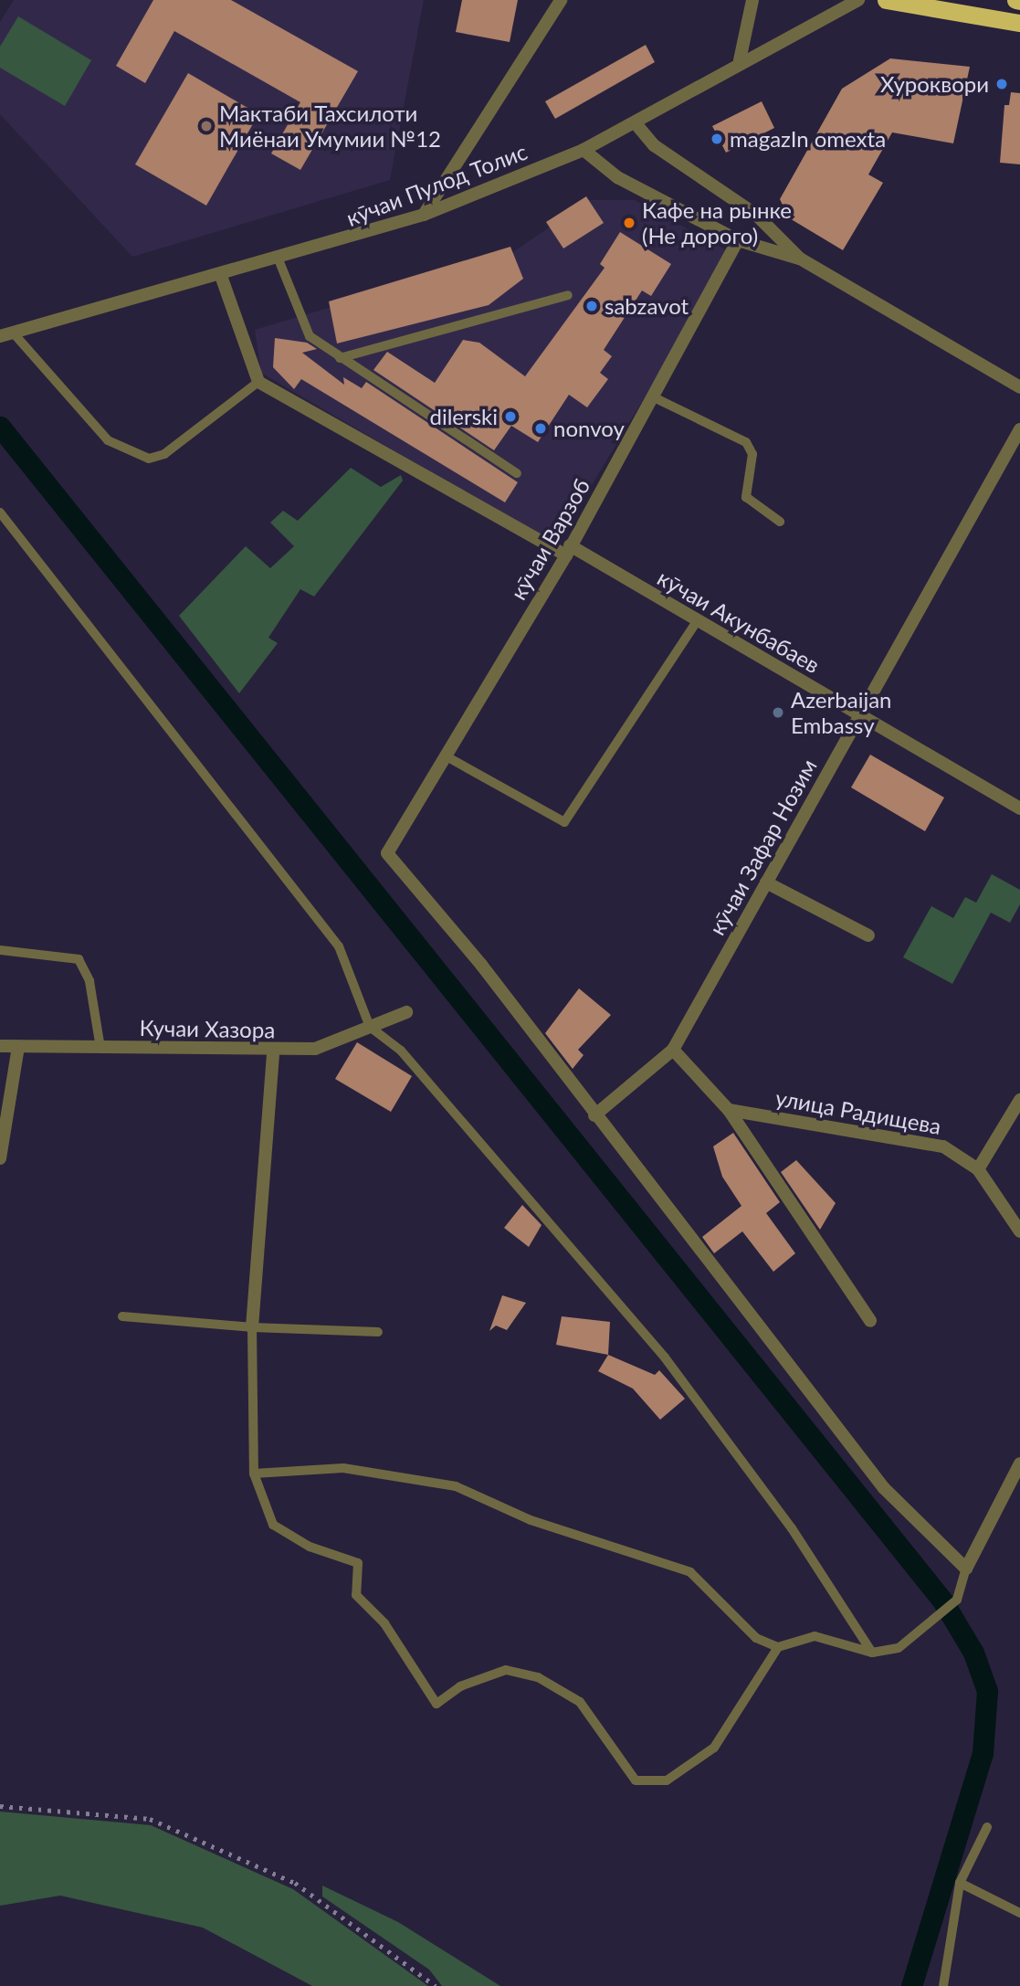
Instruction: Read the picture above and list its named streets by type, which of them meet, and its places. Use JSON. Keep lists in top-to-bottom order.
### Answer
{
  "streets": {
    "street": [
      "кӯчаи Пулод Толис",
      "кӯчаи Варзоб",
      "кӯчаи Акунбабаев",
      "кӯчаи Зафар Нозим",
      "Кучаи Хазора",
      "улица Радищева"
    ]
  },
  "crossings": [
    ["кӯчаи Варзоб", "кӯчаи Акунбабаев"],
    ["кӯчаи Акунбабаев", "кӯчаи Зафар Нозим"]
  ],
  "places": [
    "Хуроквори",
    "Мактаби Тахсилоти Миёнаи Умумии №12",
    "magazIn omexta",
    "Кафе на рынке (Не дорого)",
    "sabzavot",
    "dilerski",
    "nonvoy",
    "Azerbaijan Embassy"
  ]
}
